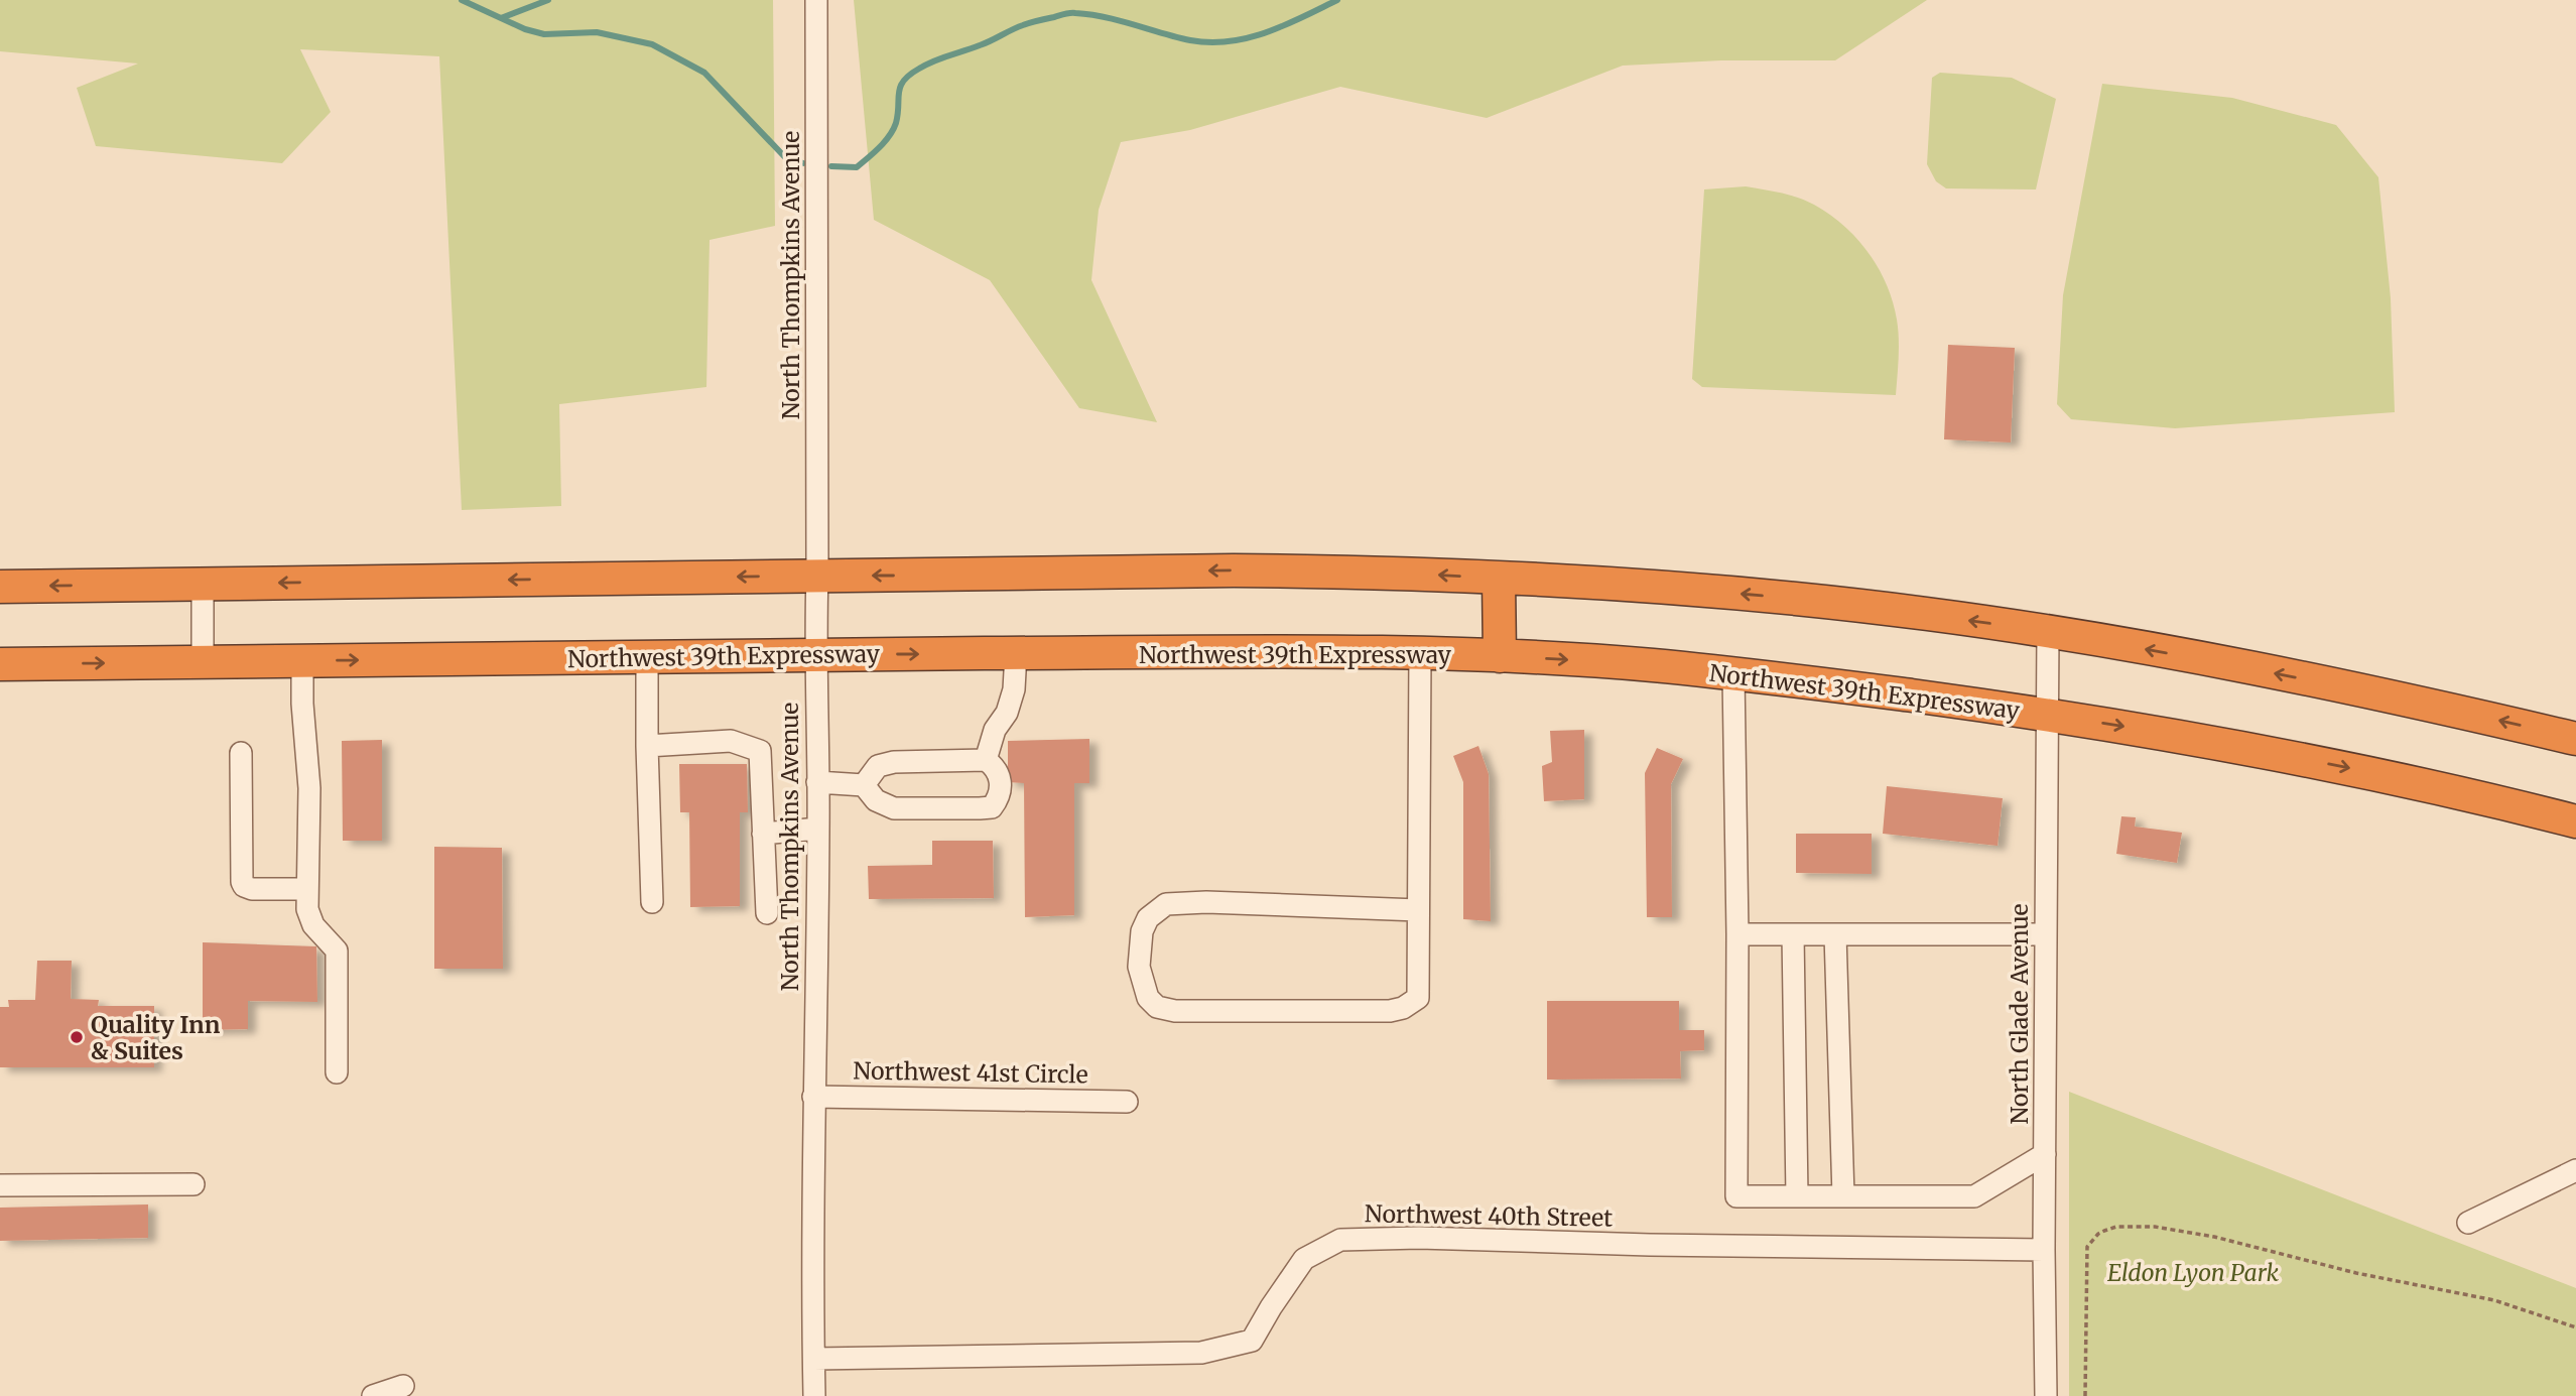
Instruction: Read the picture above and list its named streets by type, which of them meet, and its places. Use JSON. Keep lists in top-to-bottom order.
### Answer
{
  "streets": {
    "highway": ["Northwest 39th Expressway"],
    "street": [
      "North Thompkins Avenue",
      "North Glade Avenue",
      "Northwest 41st Circle",
      "Northwest 40th Street"
    ]
  },
  "crossings": [
    ["North Thompkins Avenue", "Northwest 39th Expressway"],
    ["North Thompkins Avenue", "Northwest 41st Circle"],
    ["North Thompkins Avenue", "Northwest 40th Street"],
    ["Northwest 39th Expressway", "North Glade Avenue"],
    ["North Glade Avenue", "Northwest 40th Street"]
  ],
  "parks": ["Eldon Lyon Park"],
  "places": ["Quality Inn & Suites"]
}
